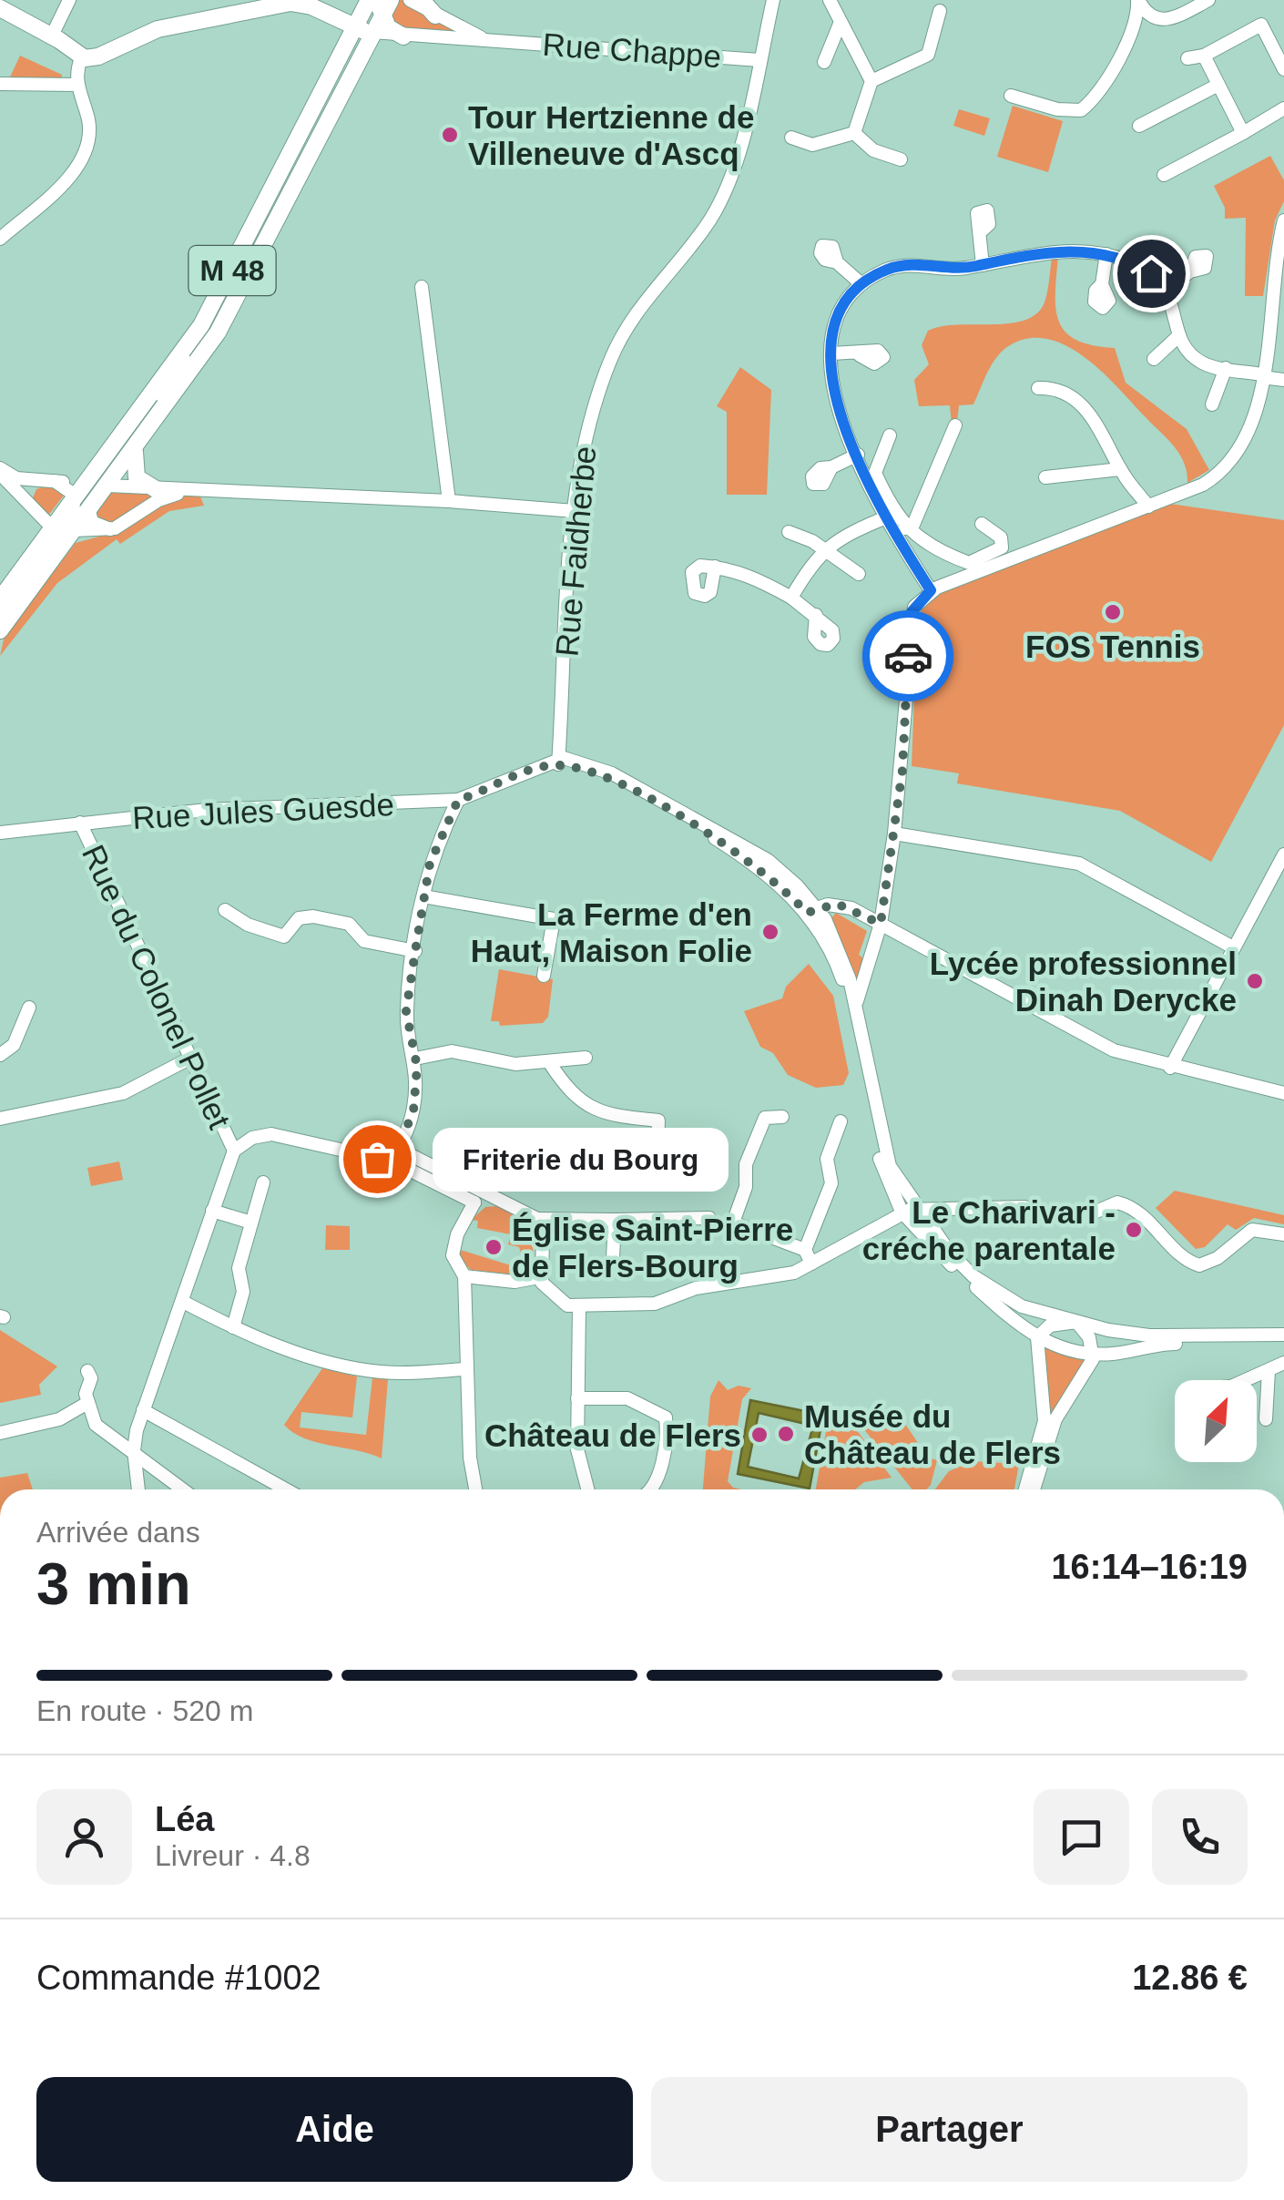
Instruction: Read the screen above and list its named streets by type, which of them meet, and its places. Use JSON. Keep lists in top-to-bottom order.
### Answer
{
  "streets": {
    "main road": ["M 48"],
    "street": [
      "Rue Chappe",
      "Rue Faidherbe",
      "Rue Jules Guesde",
      "Rue du Colonel Pollet"
    ]
  },
  "crossings": [
    ["Rue Chappe", "M 48"],
    ["Rue Chappe", "Rue Faidherbe"],
    ["Rue Faidherbe", "Rue Jules Guesde"],
    ["Rue Jules Guesde", "Rue du Colonel Pollet"]
  ],
  "places": [
    "Tour Hertzienne de Villeneuve d'Ascq",
    "FOS Tennis",
    "La Ferme d'en Haut, Maison Folie",
    "Lycée professionnel Dinah Derycke",
    "Friterie du Bourg",
    "Le Charivari - créche parentale",
    "Église Saint-Pierre de Flers-Bourg",
    "Musée du Château de Flers",
    "Château de Flers"
  ],
  "north": "top right",
  "page": {
    "bubble": "Friterie du Bourg",
    "heading": ["3 min", "Arrivée dans", "16:14–16:19"],
    "panel": [
      "Léa",
      "Livreur · 4.8",
      "Commande #1002",
      "12.86 €"
    ],
    "bar": "En route · 520 m",
    "buttons": ["Aide", "Partager"]
  }
}
